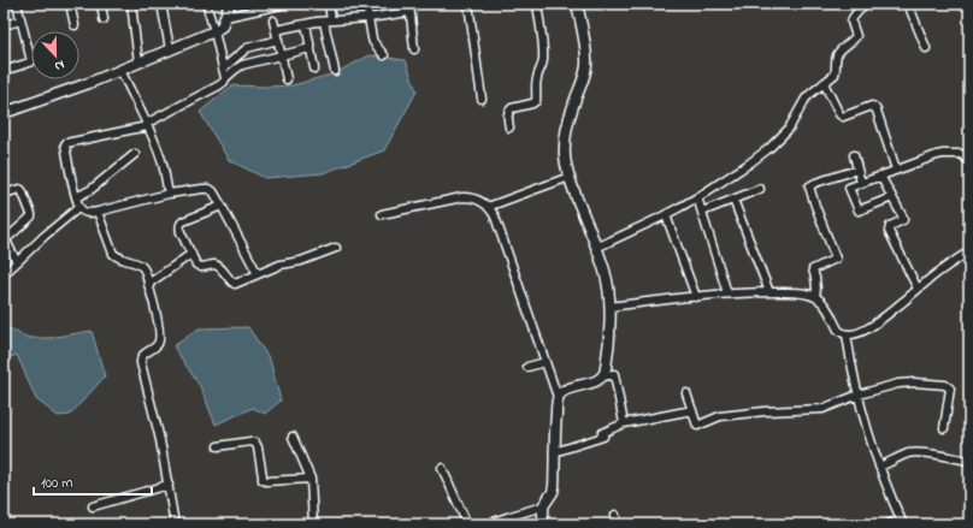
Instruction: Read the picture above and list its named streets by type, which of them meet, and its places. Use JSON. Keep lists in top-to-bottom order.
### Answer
{
  "scale_bar": "100 m",
  "north": "bottom"
}
